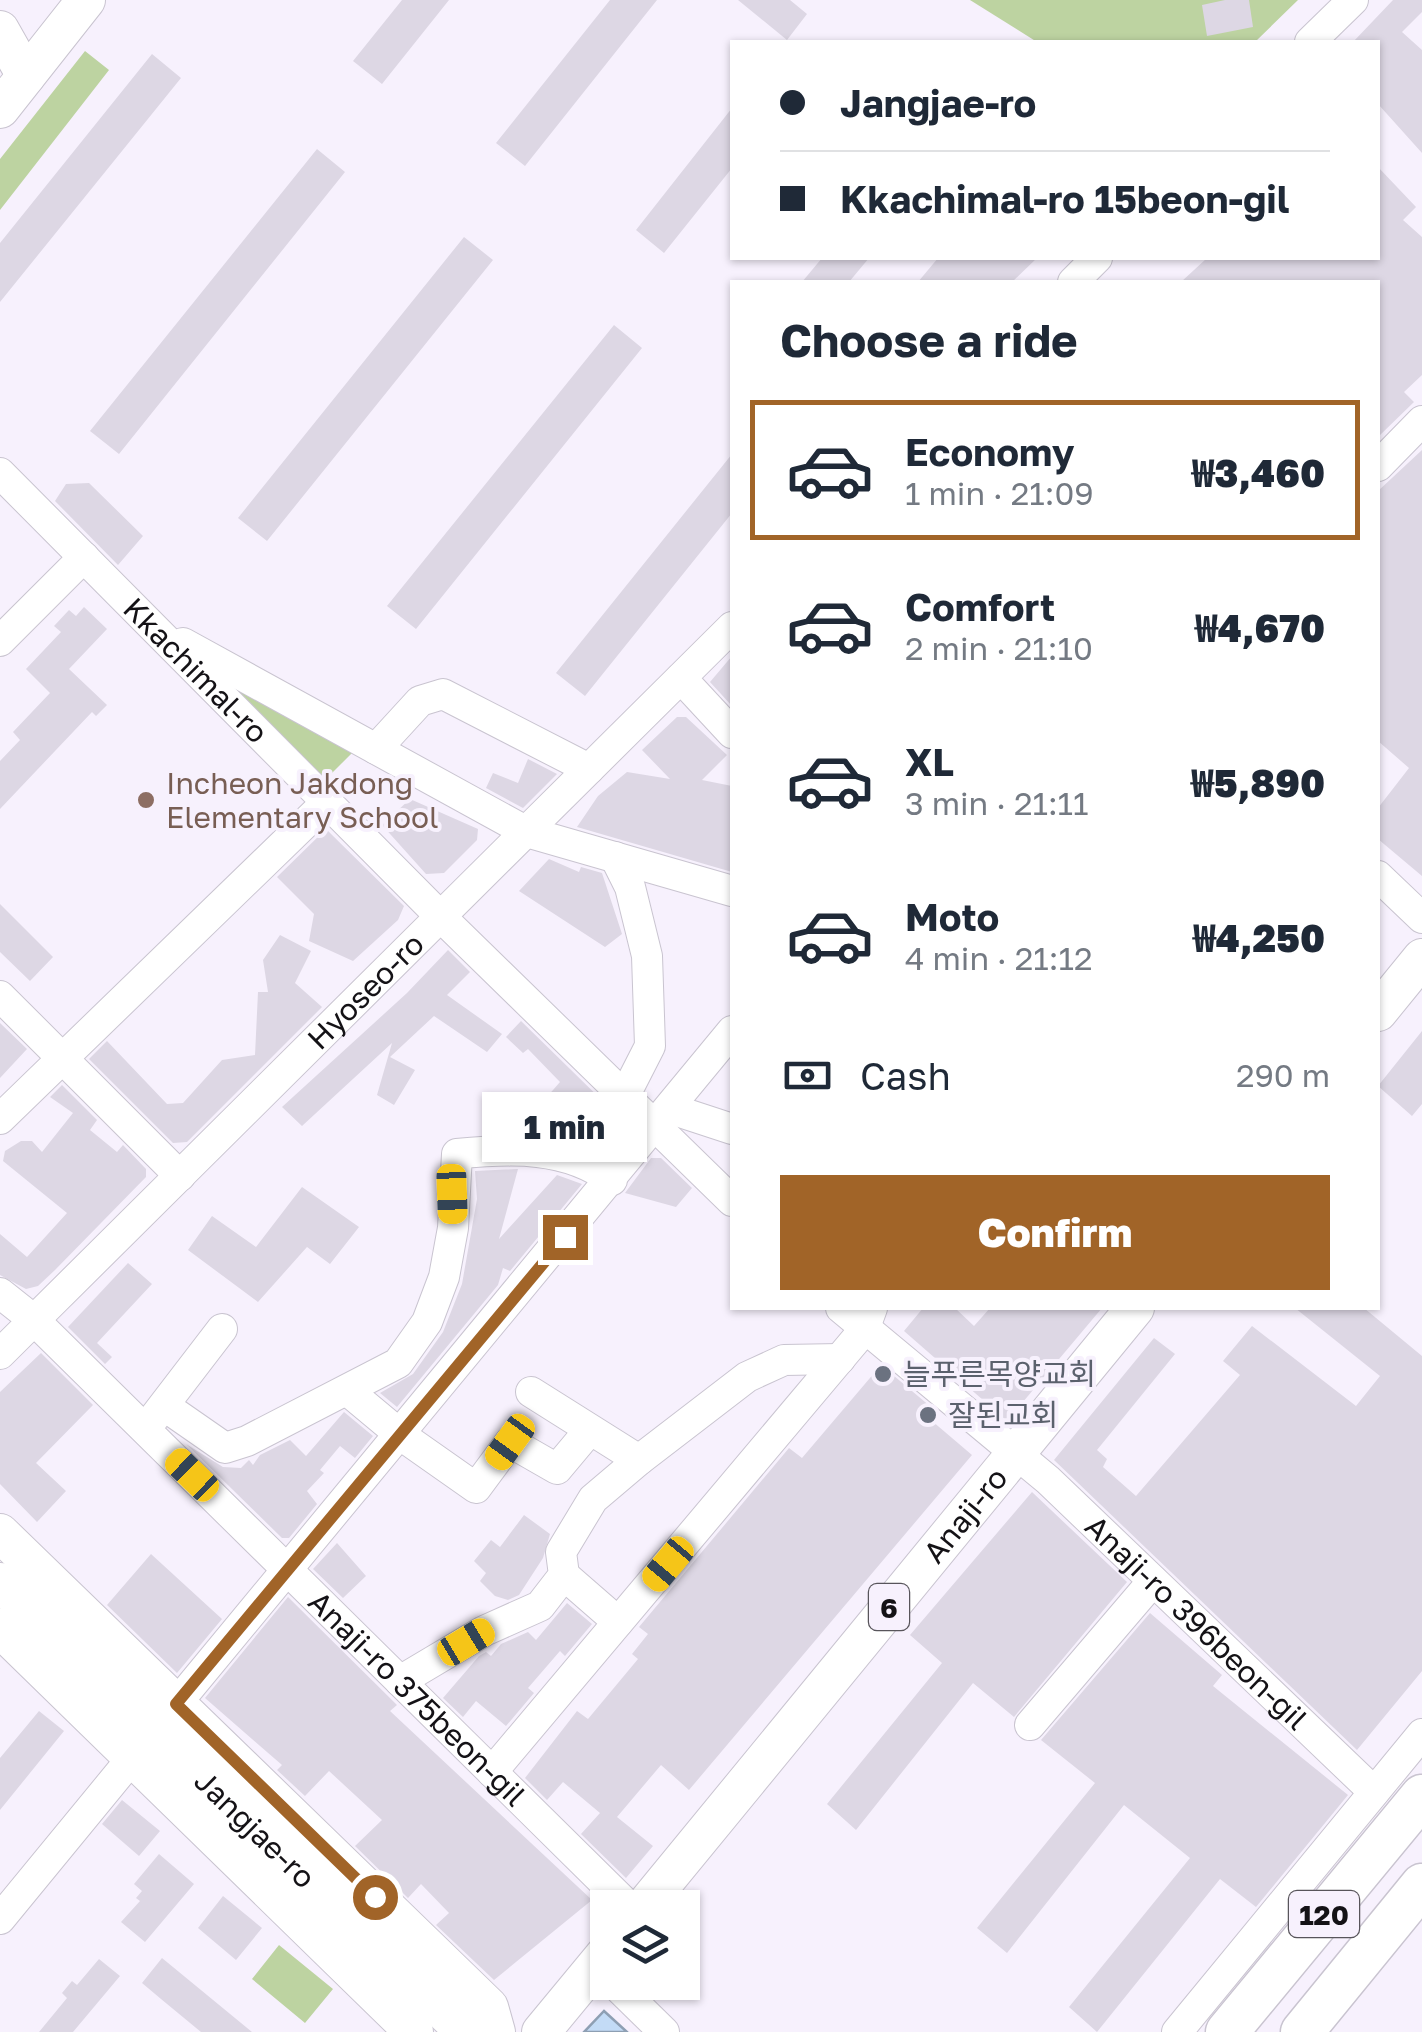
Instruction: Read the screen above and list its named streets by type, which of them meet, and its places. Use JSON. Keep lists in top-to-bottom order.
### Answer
{
  "streets": {
    "highway": ["120"],
    "main road": ["Anaji-ro", "6", "Jangjae-ro"],
    "street": [
      "Kkachimal-ro",
      "Hyoseo-ro",
      "Anaji-ro 396beon-gil",
      "Anaji-ro 375beon-gil"
    ]
  },
  "crossings": [
    ["Kkachimal-ro", "Hyoseo-ro"],
    ["Hyoseo-ro", "Anaji-ro 375beon-gil"],
    ["Anaji-ro", "Anaji-ro 396beon-gil"]
  ],
  "places": ["Incheon Jakdong Elementary School", "늘푸른목양교회", "잘된교회"],
  "page": {
    "banner": ["Jangjae-ro", "Kkachimal-ro 15beon-gil"],
    "heading": "Choose a ride",
    "list": [
      {
        "name": "Economy",
        "note": "1 min · 21:09",
        "value": "₩3,460"
      },
      {
        "name": "Comfort",
        "note": "2 min · 21:10",
        "value": "₩4,670"
      },
      {
        "name": "XL",
        "note": "3 min · 21:11",
        "value": "₩5,890"
      },
      {
        "name": "Moto",
        "note": "4 min · 21:12",
        "value": "₩4,250"
      }
    ],
    "pay": ["Cash", "290 m"],
    "bubble": "1 min",
    "buttons": "Confirm"
  }
}
